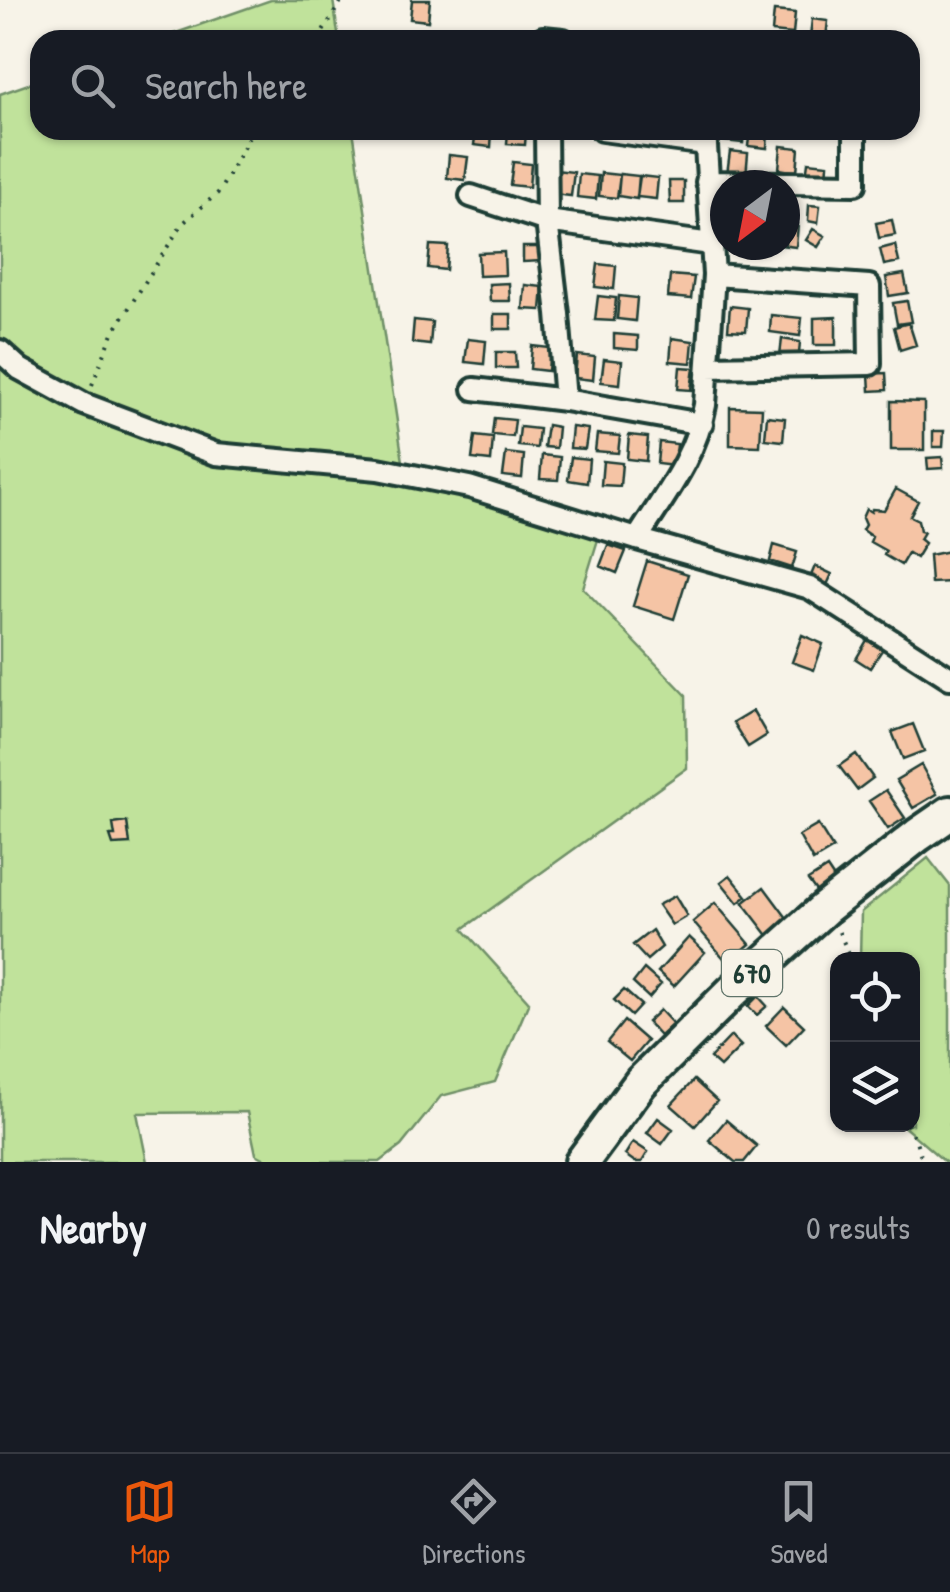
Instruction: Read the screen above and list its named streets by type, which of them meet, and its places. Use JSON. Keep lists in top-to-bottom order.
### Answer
{
  "streets": {
    "main road": ["670"]
  },
  "north": "bottom left",
  "page": {
    "search": "Search here",
    "heading": ["Nearby", "0 results"],
    "nav": ["Map", "Directions", "Saved"]
  }
}
